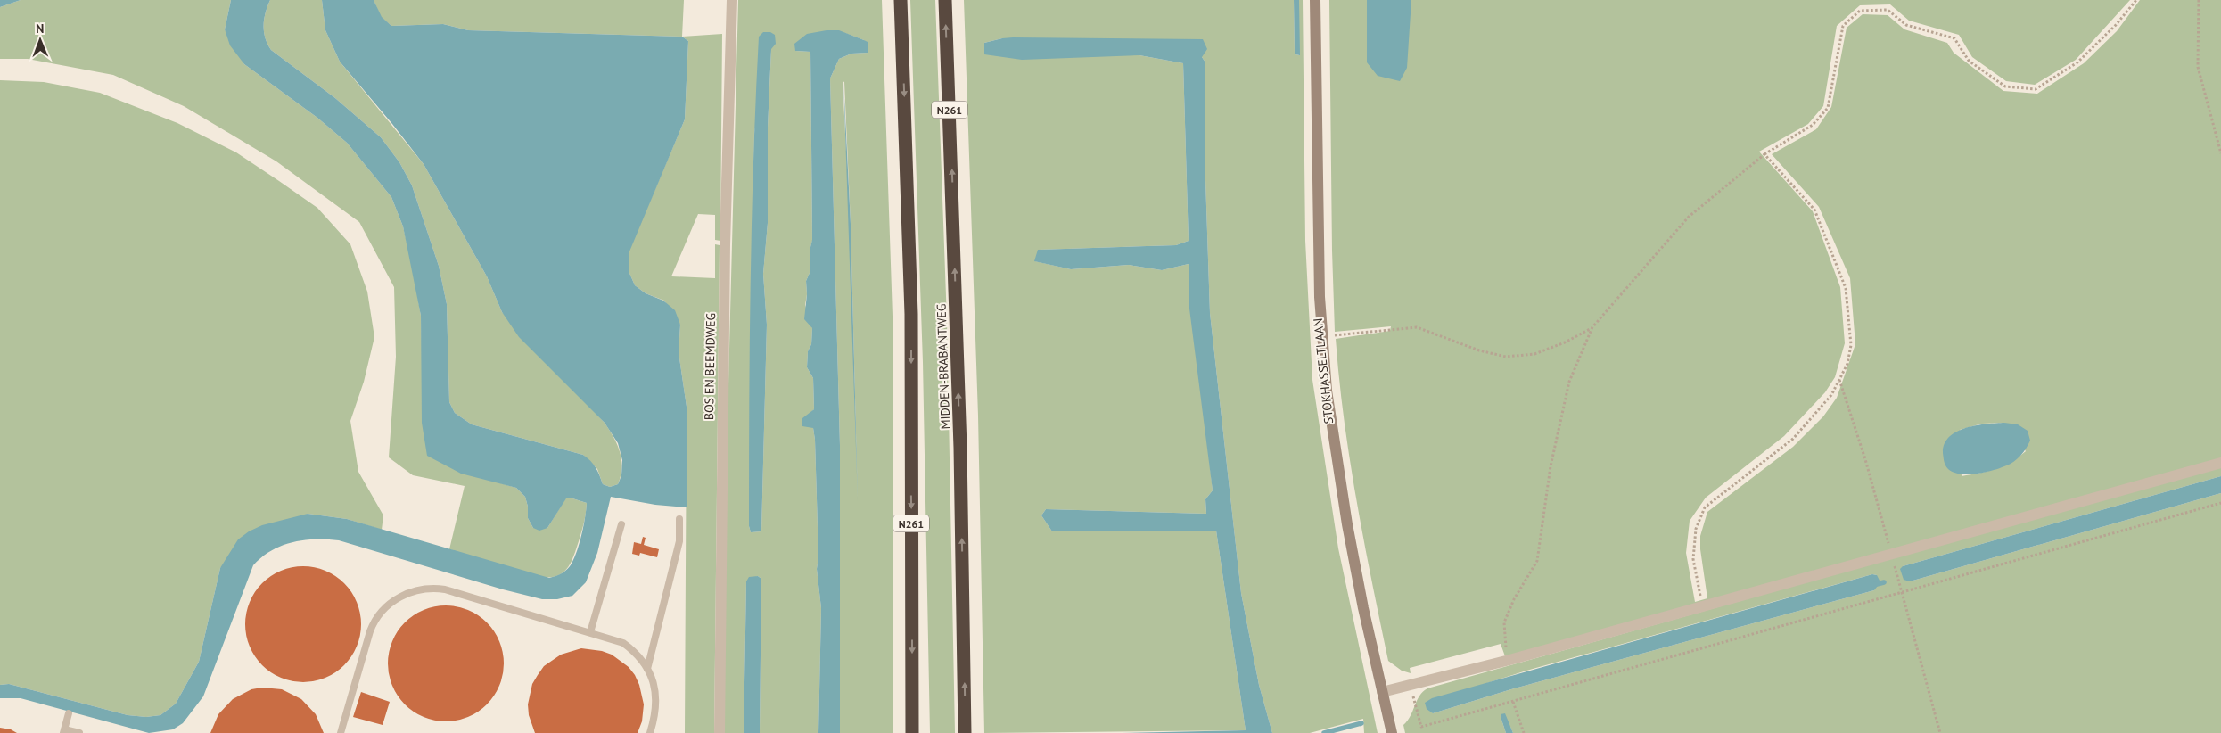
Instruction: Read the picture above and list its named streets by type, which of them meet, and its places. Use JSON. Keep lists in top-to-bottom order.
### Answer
{
  "streets": {
    "highway": ["N261", "MIDDEN-BRABANTWEG"],
    "street": ["BOS EN BEEMDWEG", "STOKHASSELTLAAN"]
  },
  "north": "top"
}
